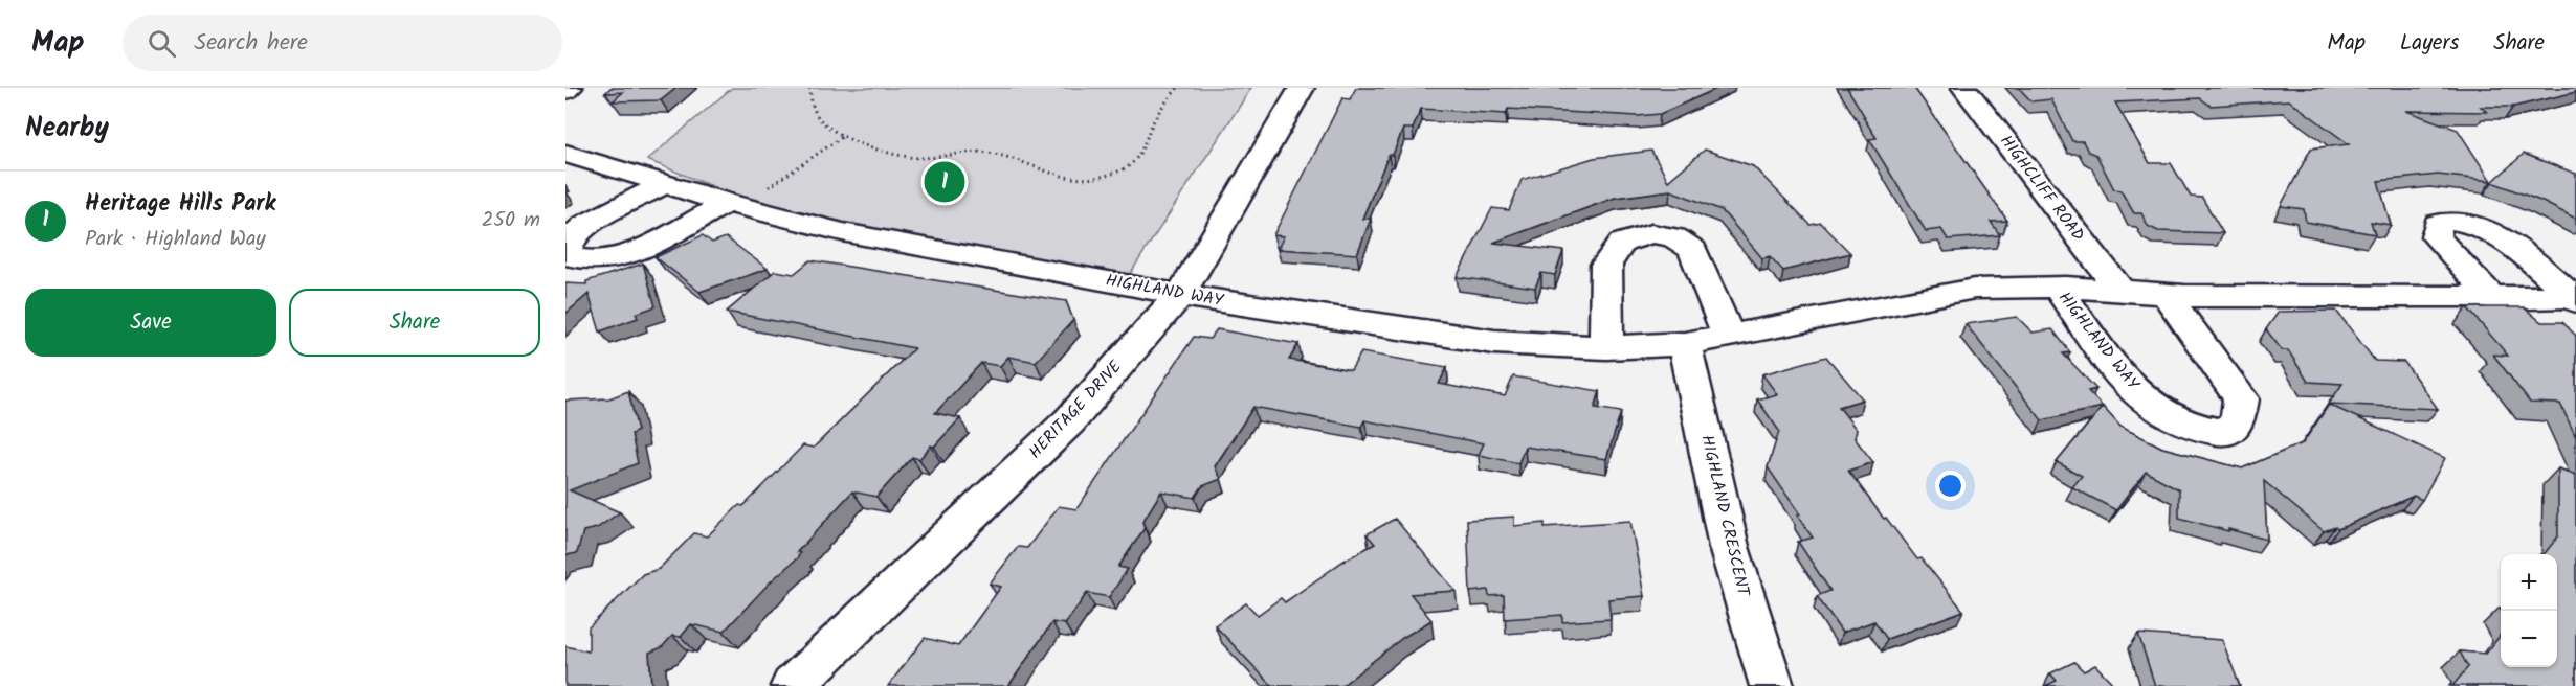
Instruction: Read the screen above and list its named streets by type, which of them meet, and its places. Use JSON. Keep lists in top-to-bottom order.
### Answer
{
  "streets": {
    "street": [
      "HIGHCLIFF ROAD",
      "HIGHLAND WAY",
      "HERITAGE DRIVE",
      "HIGHLAND CRESCENT"
    ]
  },
  "crossings": [
    ["HIGHCLIFF ROAD", "HIGHLAND WAY"],
    ["HIGHLAND WAY", "HERITAGE DRIVE"],
    ["HIGHLAND WAY", "HIGHLAND CRESCENT"]
  ],
  "page": {
    "header": "Map",
    "search": "Search here",
    "nav": ["Map", "Layers", "Share"],
    "heading": "Nearby",
    "pins": "1",
    "list": [
      {
        "mark": "1",
        "name": "Heritage Hills Park",
        "note": "Park · Highland Way",
        "value": "250 m"
      }
    ],
    "buttons": ["Save", "Share"],
    "map_buttons": ["+", "−"]
  }
}
